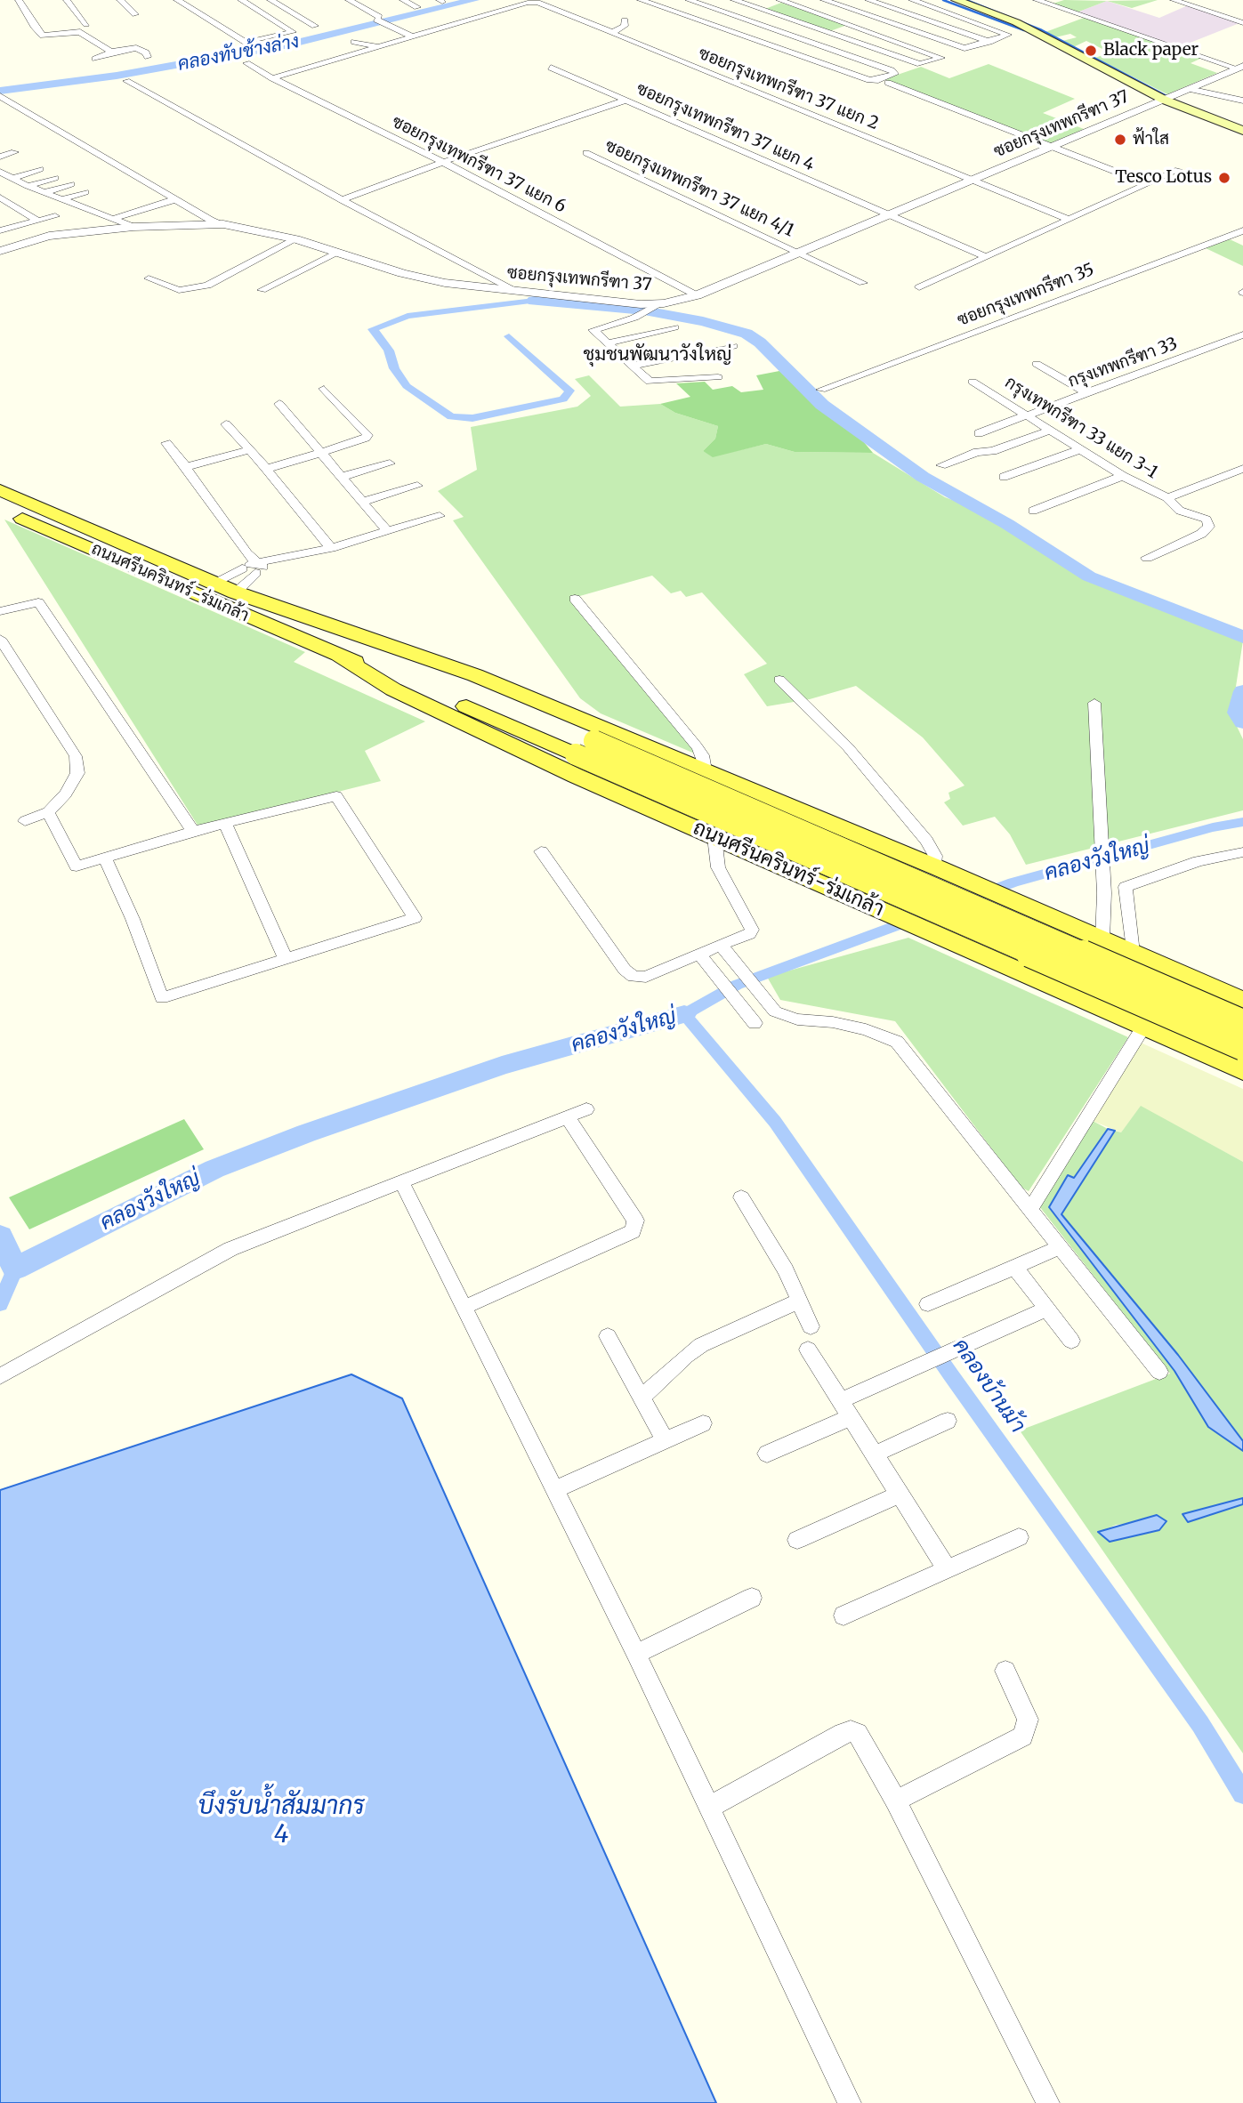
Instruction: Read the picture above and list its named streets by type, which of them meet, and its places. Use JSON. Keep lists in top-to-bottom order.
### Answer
{
  "streets": {
    "main road": ["ถนนศรีนครินทร์-ร่มเกล้า"],
    "street": [
      "ซอยกรุงเทพกรีฑา 37 แยก 2",
      "ซอยกรุงเทพกรีฑา 37",
      "ซอยกรุงเทพกรีฑา 37 แยก 4",
      "ซอยกรุงเทพกรีฑา 37 แยก 6",
      "ซอยกรุงเทพกรีฑา 37 แยก 4/1",
      "ซอยกรุงเทพกรีฑา 35",
      "กรุงเทพกรีฑา 33",
      "กรุงเทพกรีฑา 33 แยก 3-1"
    ]
  },
  "crossings": [
    ["ซอยกรุงเทพกรีฑา 37 แยก 2", "ซอยกรุงเทพกรีฑา 37"],
    ["ซอยกรุงเทพกรีฑา 37 แยก 2", "ซอยกรุงเทพกรีฑา 37 แยก 6"],
    ["ซอยกรุงเทพกรีฑา 37", "ซอยกรุงเทพกรีฑา 37 แยก 4"],
    ["ซอยกรุงเทพกรีฑา 37", "ซอยกรุงเทพกรีฑา 37 แยก 6"],
    ["ซอยกรุงเทพกรีฑา 37", "ซอยกรุงเทพกรีฑา 37 แยก 4/1"],
    ["กรุงเทพกรีฑา 33", "กรุงเทพกรีฑา 33 แยก 3-1"]
  ],
  "districts": ["ชุมชนพัฒนาวังใหญ่"],
  "water": [
    "คลองทับช้างล่าง",
    "คลองวังใหญ่",
    "คลองบ้านม้า",
    "บึงรับน้ำสัมมากร 4"
  ],
  "places": ["Black paper", "ฟ้าใส", "Tesco Lotus"]
}
